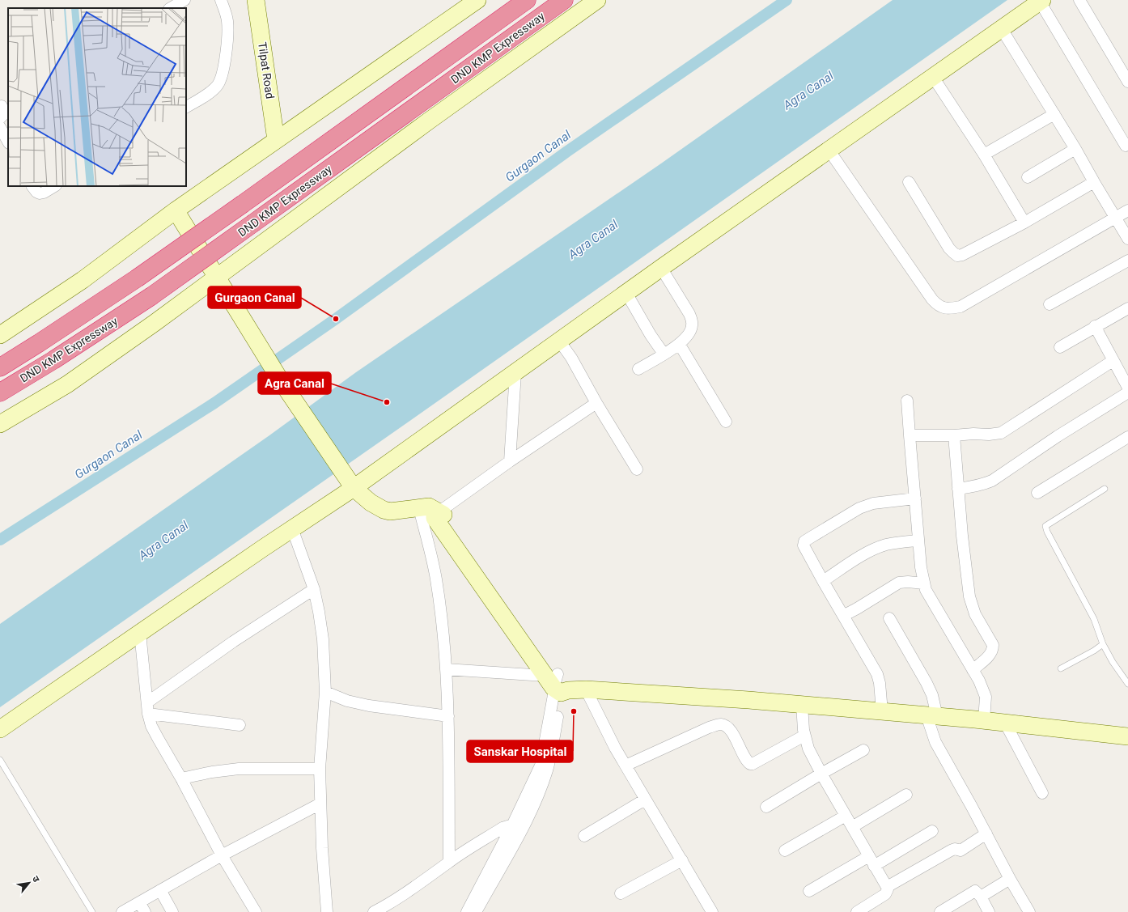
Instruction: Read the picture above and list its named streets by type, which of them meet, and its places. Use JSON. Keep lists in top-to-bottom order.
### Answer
{
  "streets": {
    "highway": ["DND KMP Expressway"],
    "street": ["Tilpat Road"]
  },
  "water": ["Agra Canal", "Gurgaon Canal"],
  "places": ["Gurgaon Canal", "Agra Canal", "Sanskar Hospital"],
  "north": "top right"
}
